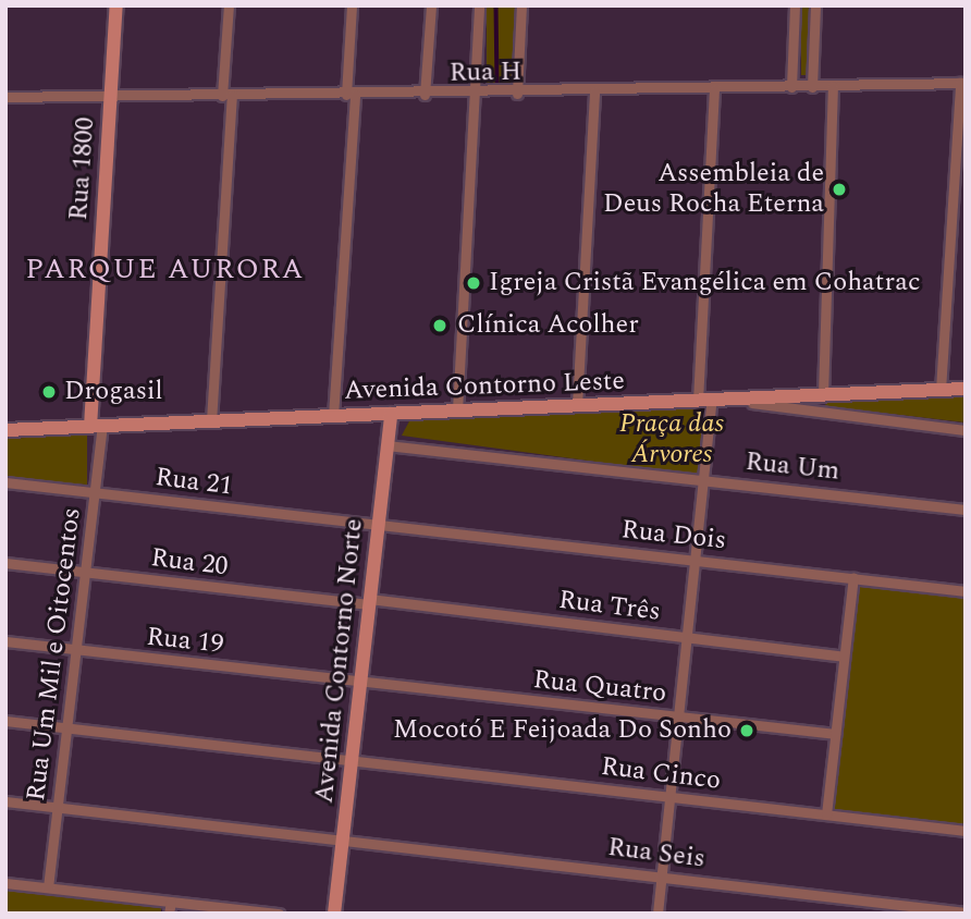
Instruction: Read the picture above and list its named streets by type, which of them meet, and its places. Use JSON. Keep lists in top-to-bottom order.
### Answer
{
  "streets": {
    "main road": ["Rua 1800", "Avenida Contorno Leste", "Avenida Contorno Norte"],
    "street": [
      "Rua H",
      "Rua Um",
      "Rua 21",
      "Rua Dois",
      "Rua 20",
      "Rua Três",
      "Rua 19",
      "Rua Um Mil e Oitocentos",
      "Rua Quatro",
      "Rua Cinco",
      "Rua Seis"
    ]
  },
  "crossings": [
    ["Rua H", "Rua 1800"],
    ["Rua 1800", "Avenida Contorno Leste"],
    ["Rua 1800", "Rua Um Mil e Oitocentos"],
    ["Avenida Contorno Leste", "Rua Um Mil e Oitocentos"],
    ["Avenida Contorno Leste", "Avenida Contorno Norte"],
    ["Rua Um", "Avenida Contorno Norte"],
    ["Rua 21", "Rua Dois"],
    ["Rua 21", "Rua Um Mil e Oitocentos"],
    ["Rua 21", "Avenida Contorno Norte"],
    ["Rua Dois", "Avenida Contorno Norte"],
    ["Rua 20", "Rua Três"],
    ["Rua 20", "Rua Um Mil e Oitocentos"],
    ["Rua 20", "Avenida Contorno Norte"],
    ["Rua Três", "Avenida Contorno Norte"],
    ["Rua 19", "Rua Um Mil e Oitocentos"],
    ["Rua 19", "Avenida Contorno Norte"],
    ["Rua 19", "Rua Quatro"],
    ["Rua Um Mil e Oitocentos", "Rua Cinco"],
    ["Rua Um Mil e Oitocentos", "Rua Seis"],
    ["Avenida Contorno Norte", "Rua Quatro"],
    ["Avenida Contorno Norte", "Rua Cinco"],
    ["Avenida Contorno Norte", "Rua Seis"]
  ],
  "districts": ["PARQUE AURORA"],
  "parks": ["Praça das Árvores"],
  "places": [
    "Assembleia de Deus Rocha Eterna",
    "Igreja Cristã Evangélica em Cohatrac",
    "Clínica Acolher",
    "Drogasil",
    "Mocotó E Feijoada Do Sonho"
  ]
}
